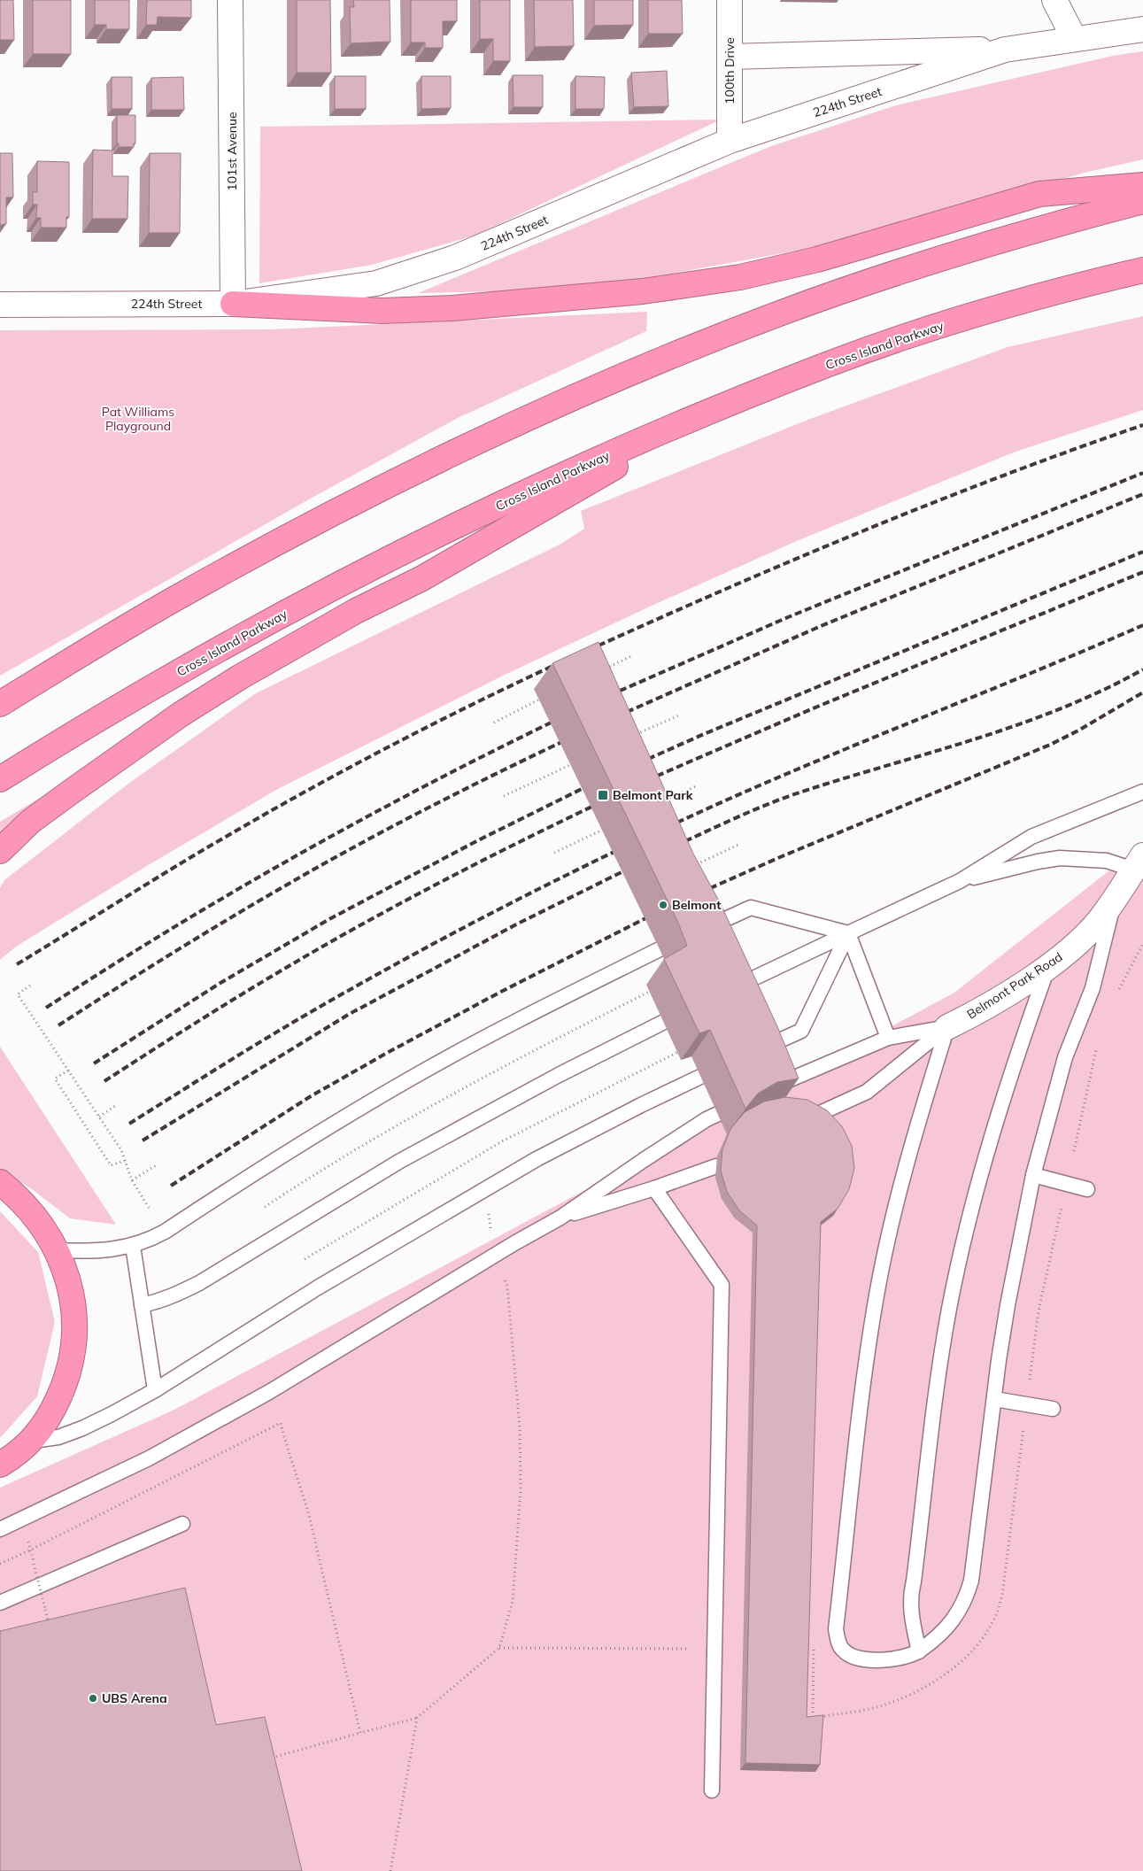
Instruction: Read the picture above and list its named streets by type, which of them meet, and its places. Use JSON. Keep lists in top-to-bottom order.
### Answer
{
  "streets": {
    "highway": ["Cross Island Parkway"],
    "street": [
      "100th Drive",
      "224th Street",
      "101st Avenue",
      "Belmont Park Road"
    ]
  },
  "crossings": [
    ["100th Drive", "224th Street"],
    ["224th Street", "101st Avenue"]
  ],
  "parks": ["Pat Williams Playground"],
  "places": {
    "transit": ["Belmont Park"],
    "other": ["Belmont", "UBS Arena"]
  }
}
